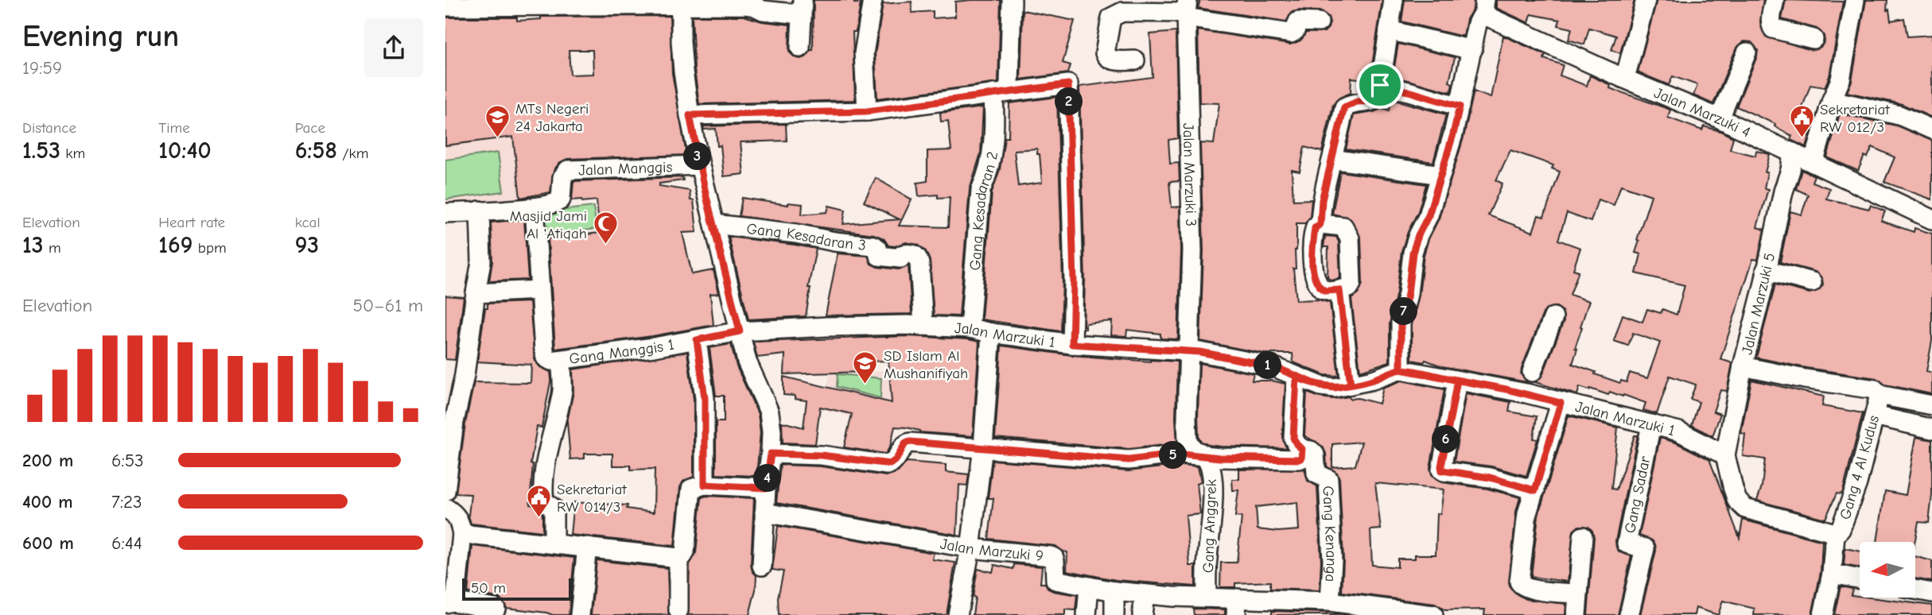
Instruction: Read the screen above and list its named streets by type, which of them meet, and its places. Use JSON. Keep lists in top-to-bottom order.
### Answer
{
  "streets": {
    "street": [
      "Jalan Marzuki 4",
      "Jalan Manggis",
      "Jalan Marzuki 3",
      "Gang Kesadaran 2",
      "Gang Kesadaran 3",
      "Jalan Marzuki 5",
      "Jalan Marzuki 1",
      "Gang Manggis 1",
      "Gang 4 Al Kudus",
      "Gang Sadar",
      "Gang Anggrek",
      "Gang Kenanga",
      "Jalan Marzuki 9"
    ]
  },
  "crossings": [
    ["Jalan Marzuki 4", "Jalan Marzuki 5"],
    ["Jalan Marzuki 3", "Jalan Marzuki 1"],
    ["Jalan Marzuki 3", "Gang Anggrek"],
    ["Gang Kesadaran 2", "Jalan Marzuki 1"],
    ["Gang Kesadaran 3", "Jalan Marzuki 1"],
    ["Jalan Marzuki 5", "Jalan Marzuki 1"],
    ["Jalan Marzuki 1", "Gang Manggis 1"],
    ["Jalan Marzuki 1", "Gang Sadar"],
    ["Gang Anggrek", "Jalan Marzuki 9"],
    ["Gang Kenanga", "Jalan Marzuki 9"]
  ],
  "places": {
    "school or university": ["MTs Negeri 24 Jakarta", "SD Islam Al Mushanifiyah"],
    "public building": ["Sekretariat RW 012/3", "Sekretariat RW 014/3"],
    "mosque": ["Masjid Jami Al 'Atiqah"]
  },
  "scale_bar": "50 m",
  "north": "left",
  "page": {
    "heading": ["Evening run", "19:59"],
    "pins": [
      "2",
      "3",
      "7",
      "1",
      "6",
      "5",
      "4"
    ],
    "stats": [
      ["Distance", "1.53 km"],
      ["Time", "10:40"],
      ["Pace", "6:58 /km"],
      ["Elevation", "13 m"],
      ["Heart rate", "169 bpm"],
      ["kcal", "93"]
    ],
    "chart": ["Elevation", "50–61 m"],
    "list": [
      {
        "name": "200 m",
        "note": "6:53"
      },
      {
        "name": "400 m",
        "note": "7:23"
      },
      {
        "name": "600 m",
        "note": "6:44"
      }
    ],
    "scale": "50 m"
  }
}
